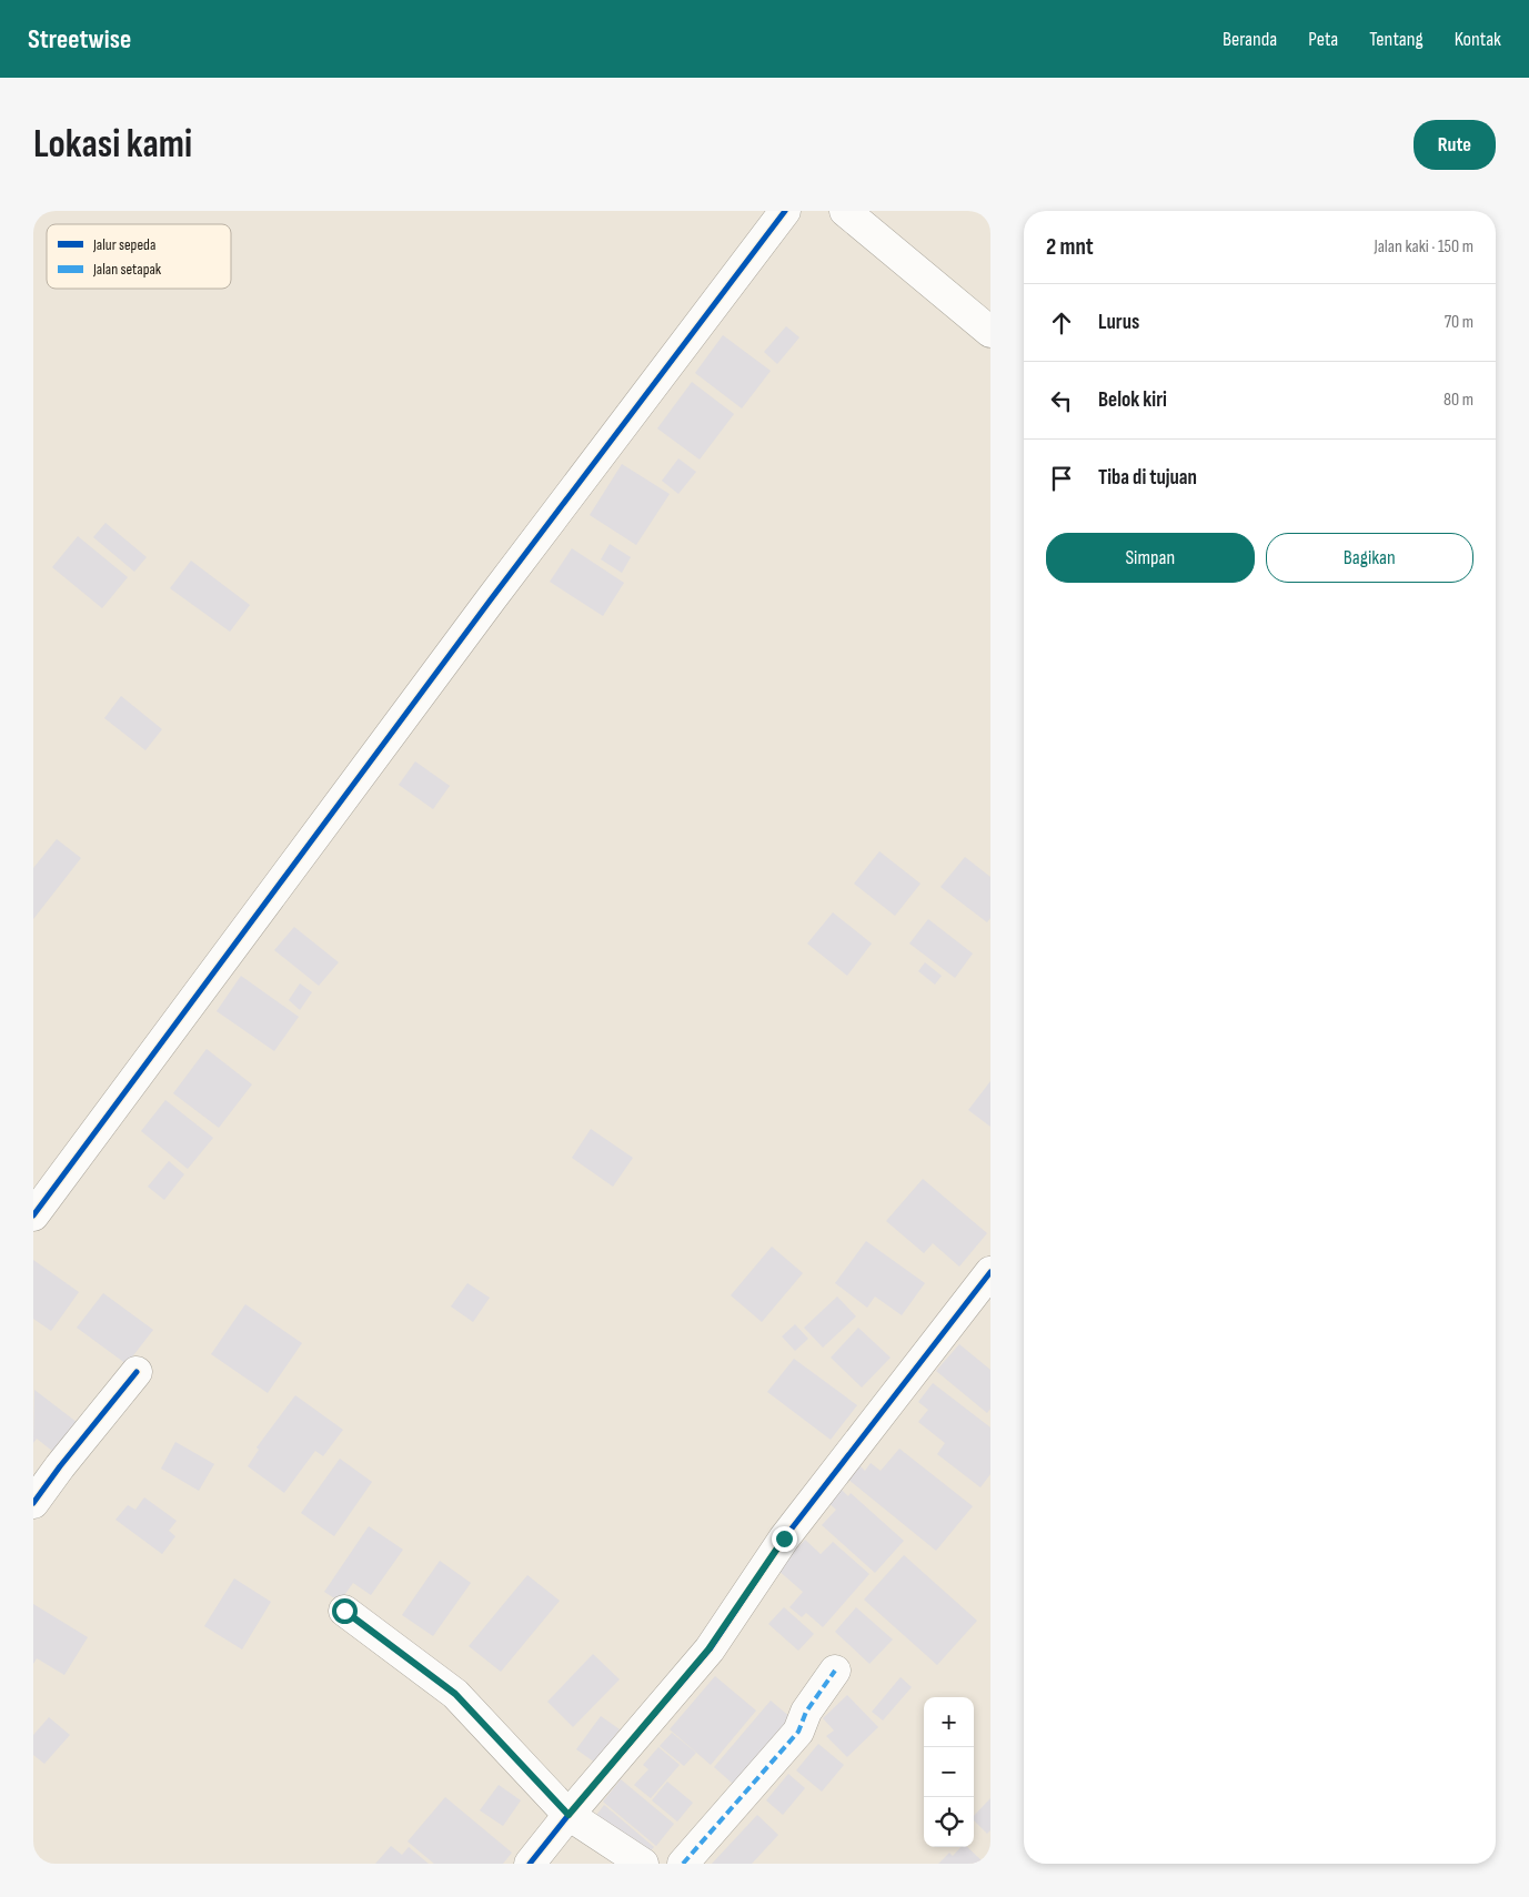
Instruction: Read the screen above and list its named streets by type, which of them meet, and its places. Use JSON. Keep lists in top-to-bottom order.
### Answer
{
  "legend": ["Jalur sepeda", "Jalan setapak"],
  "page": {
    "header": "Streetwise",
    "nav": [
      "Beranda",
      "Peta",
      "Tentang",
      "Kontak"
    ],
    "buttons": [
      "Rute",
      ["Simpan", "Bagikan"]
    ],
    "title": "Lokasi kami",
    "heading": ["2 mnt", "Jalan kaki · 150 m"],
    "list": [
      ["Lurus", "70 m"],
      ["Belok kiri", "80 m"],
      "Tiba di tujuan"
    ],
    "map_buttons": ["+", "−"]
  }
}
